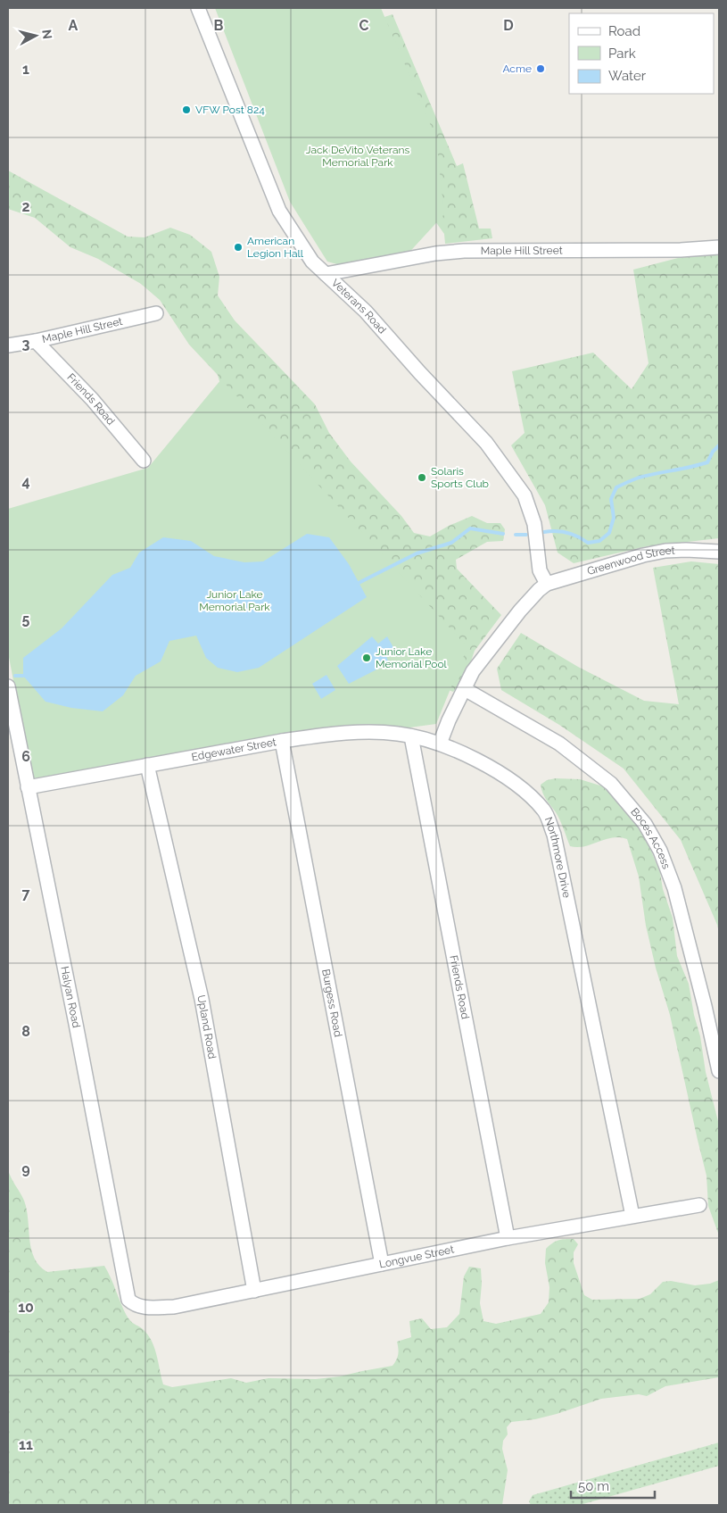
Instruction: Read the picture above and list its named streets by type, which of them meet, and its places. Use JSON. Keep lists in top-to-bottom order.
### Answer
{
  "streets": {
    "street": [
      "Maple Hill Street",
      "Veterans Road",
      "Friends Road",
      "Greenwood Street",
      "Edgewater Street",
      "Boces Access",
      "Northmore Drive",
      "Halyan Road",
      "Burgess Road",
      "Upland Road",
      "Longvue Street"
    ]
  },
  "crossings": [
    ["Maple Hill Street", "Veterans Road"],
    ["Maple Hill Street", "Friends Road"],
    ["Veterans Road", "Greenwood Street"],
    ["Friends Road", "Edgewater Street"],
    ["Friends Road", "Longvue Street"],
    ["Edgewater Street", "Northmore Drive"],
    ["Edgewater Street", "Halyan Road"],
    ["Edgewater Street", "Burgess Road"],
    ["Edgewater Street", "Upland Road"],
    ["Northmore Drive", "Longvue Street"],
    ["Halyan Road", "Longvue Street"],
    ["Burgess Road", "Longvue Street"],
    ["Upland Road", "Longvue Street"]
  ],
  "parks": ["Jack DeVito Veterans Memorial Park", "Junior Lake Memorial Park"],
  "places": [
    "Acme",
    "VFW Post 824",
    "American Legion Hall",
    "Solaris Sports Club",
    "Junior Lake Memorial Pool"
  ],
  "legend": ["Road", "Park", "Water"],
  "scale_bar": "50 m",
  "north": "right",
  "grid": {
    "columns": [
      "A",
      "B",
      "C",
      "D"
    ],
    "rows": [
      "1",
      "2",
      "3",
      "4",
      "5",
      "6",
      "7",
      "8",
      "9",
      "10",
      "11"
    ]
  }
}
